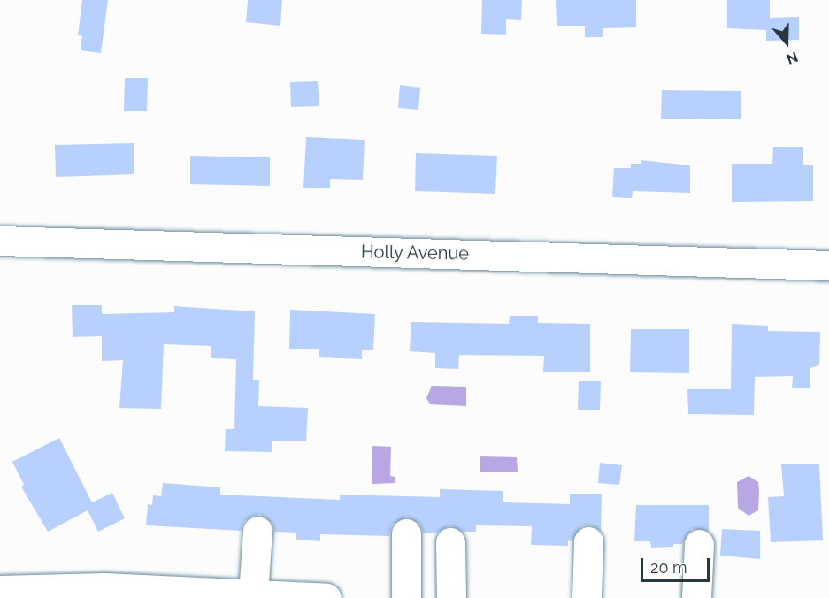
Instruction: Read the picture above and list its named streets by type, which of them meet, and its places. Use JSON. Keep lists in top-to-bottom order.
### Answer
{
  "streets": {
    "street": ["Holly Avenue"]
  },
  "scale_bar": "20 m",
  "north": "bottom"
}
